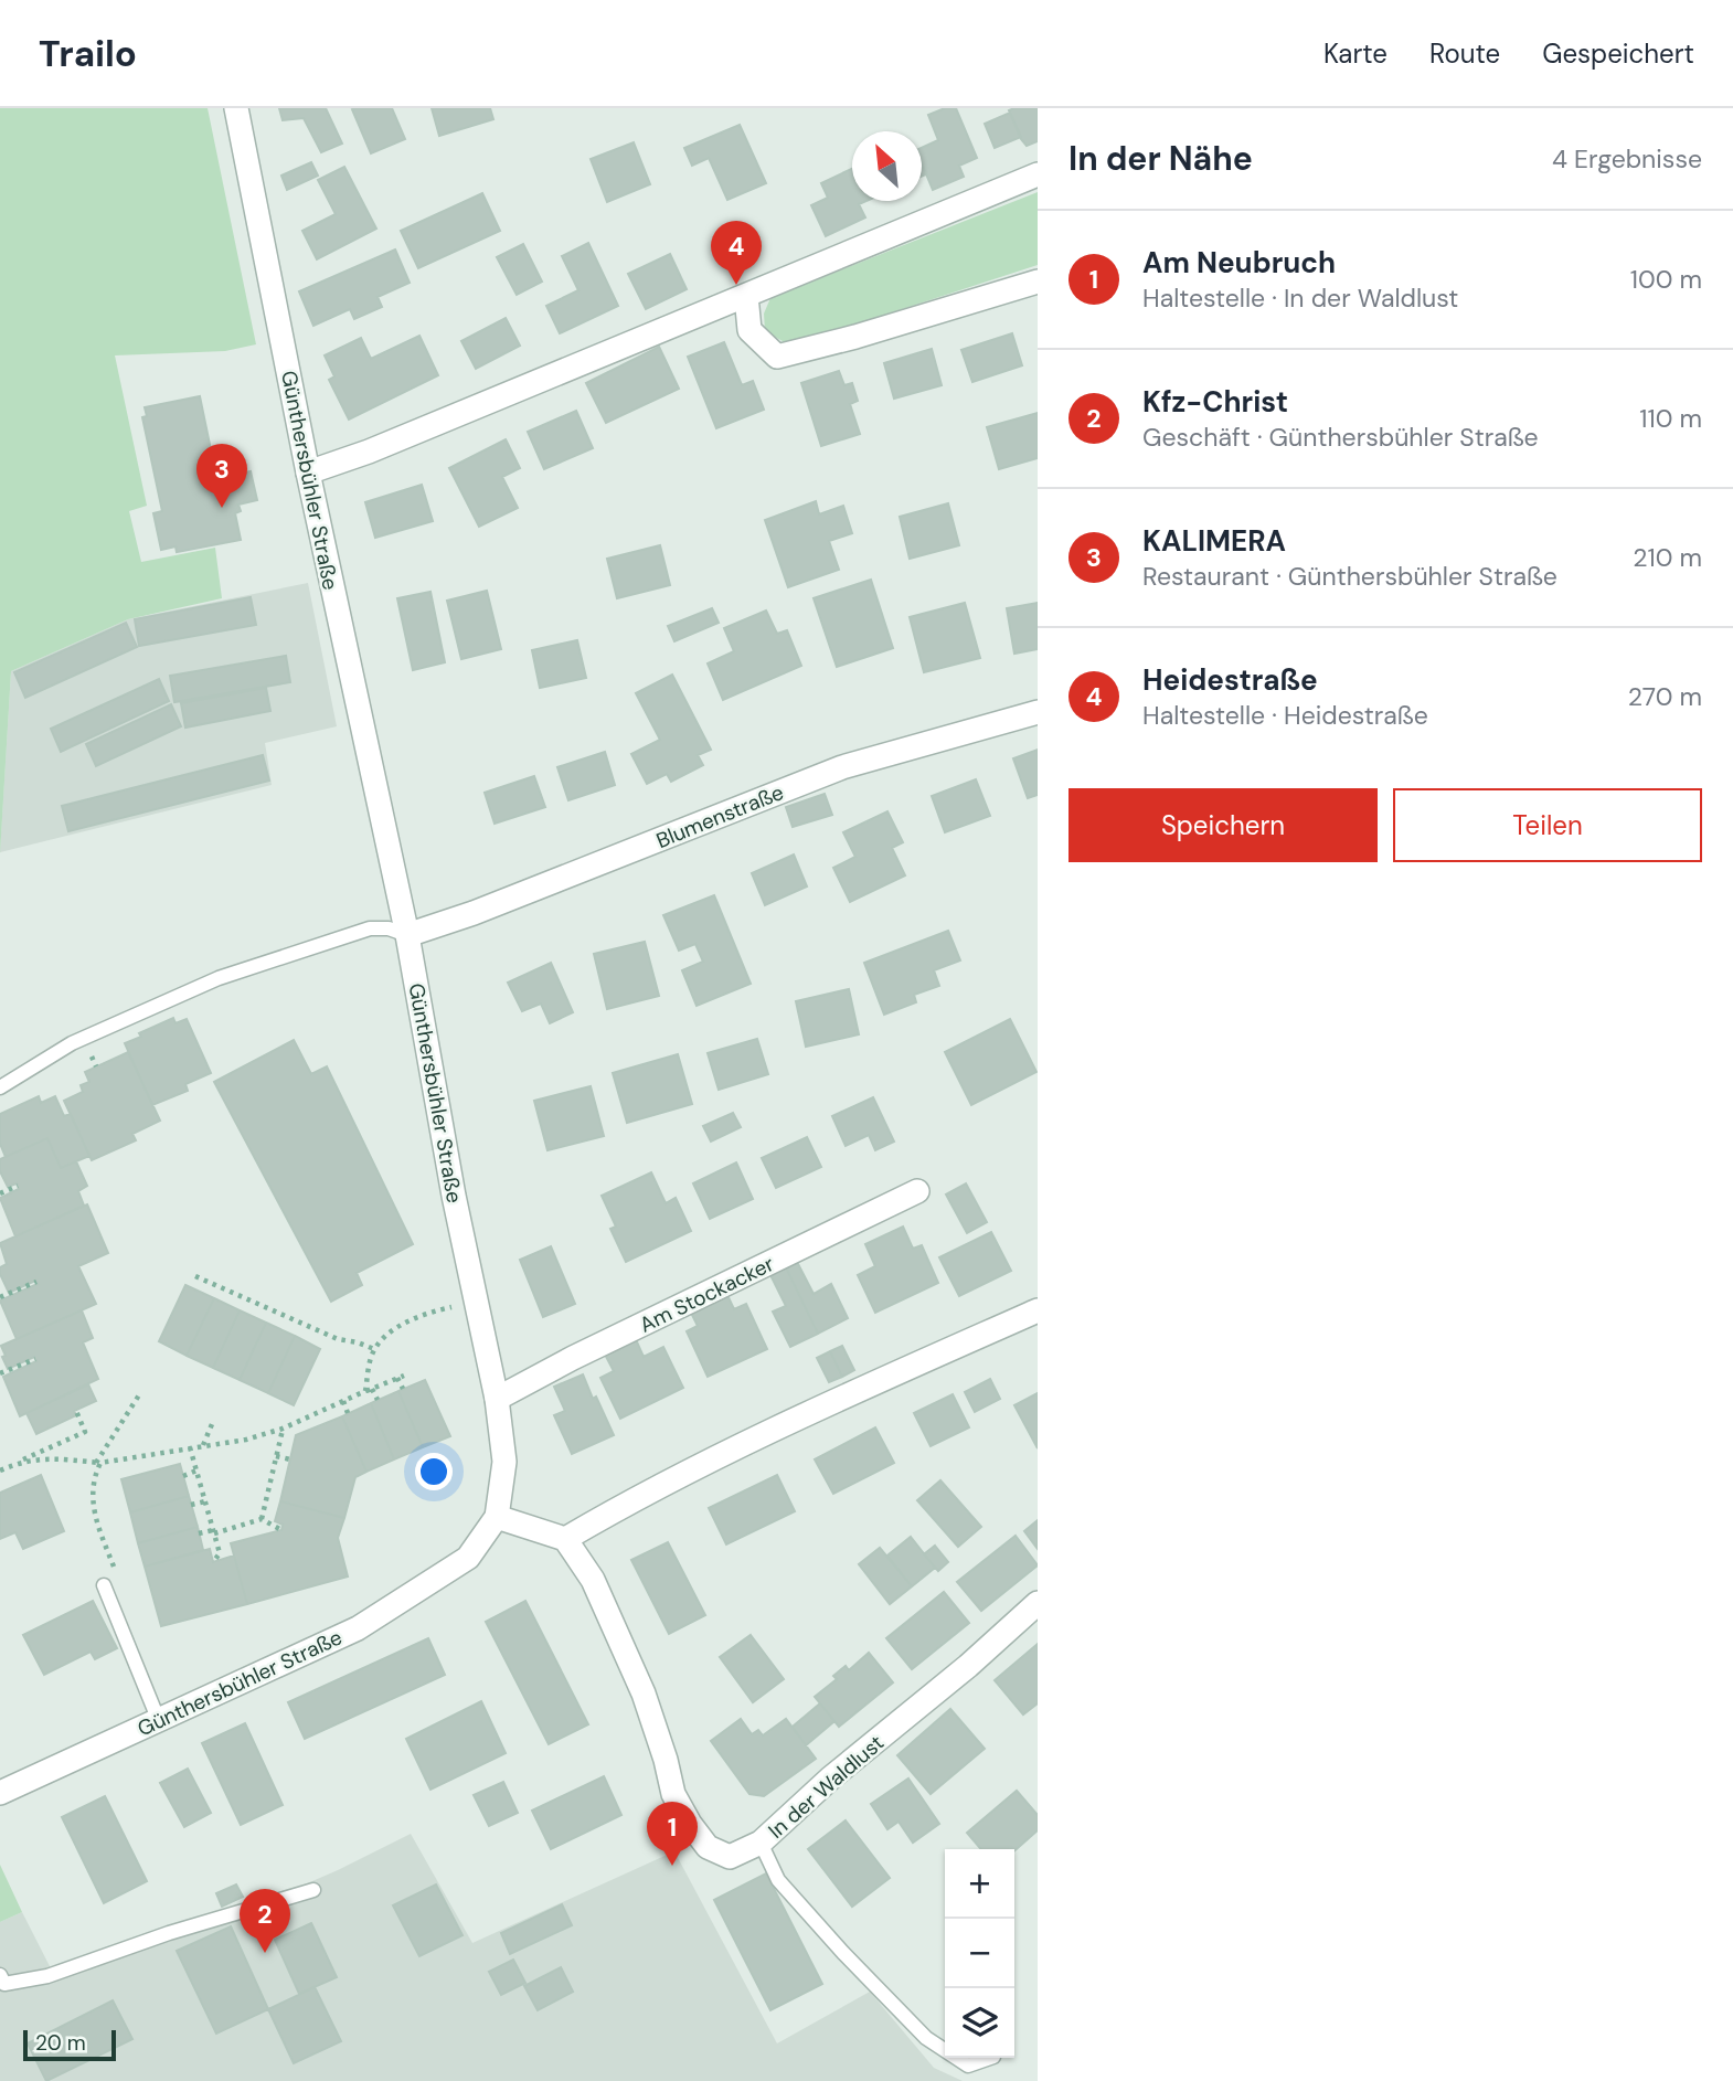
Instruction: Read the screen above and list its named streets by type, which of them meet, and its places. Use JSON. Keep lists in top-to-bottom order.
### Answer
{
  "streets": {
    "street": [
      "Günthersbühler Straße",
      "Blumenstraße",
      "Am Stockacker",
      "In der Waldlust"
    ]
  },
  "crossings": [
    ["Günthersbühler Straße", "Blumenstraße"],
    ["Günthersbühler Straße", "Am Stockacker"]
  ],
  "scale_bar": "20 m",
  "north": "top left",
  "page": {
    "header": "Trailo",
    "nav": ["Karte", "Route", "Gespeichert"],
    "heading": ["In der Nähe", "4 Ergebnisse"],
    "list": [
      {
        "mark": "1",
        "name": "Am Neubruch",
        "note": "Haltestelle · In der Waldlust",
        "value": "100 m"
      },
      {
        "mark": "2",
        "name": "Kfz-Christ",
        "note": "Geschäft · Günthersbühler Straße",
        "value": "110 m"
      },
      {
        "mark": "3",
        "name": "KALIMERA",
        "note": "Restaurant · Günthersbühler Straße",
        "value": "210 m"
      },
      {
        "mark": "4",
        "name": "Heidestraße",
        "note": "Haltestelle · Heidestraße",
        "value": "270 m"
      }
    ],
    "pins": [
      "4",
      "3",
      "1",
      "2"
    ],
    "buttons": ["Speichern", "Teilen"],
    "map_buttons": ["+", "−"],
    "scale": "20 m"
  }
}
